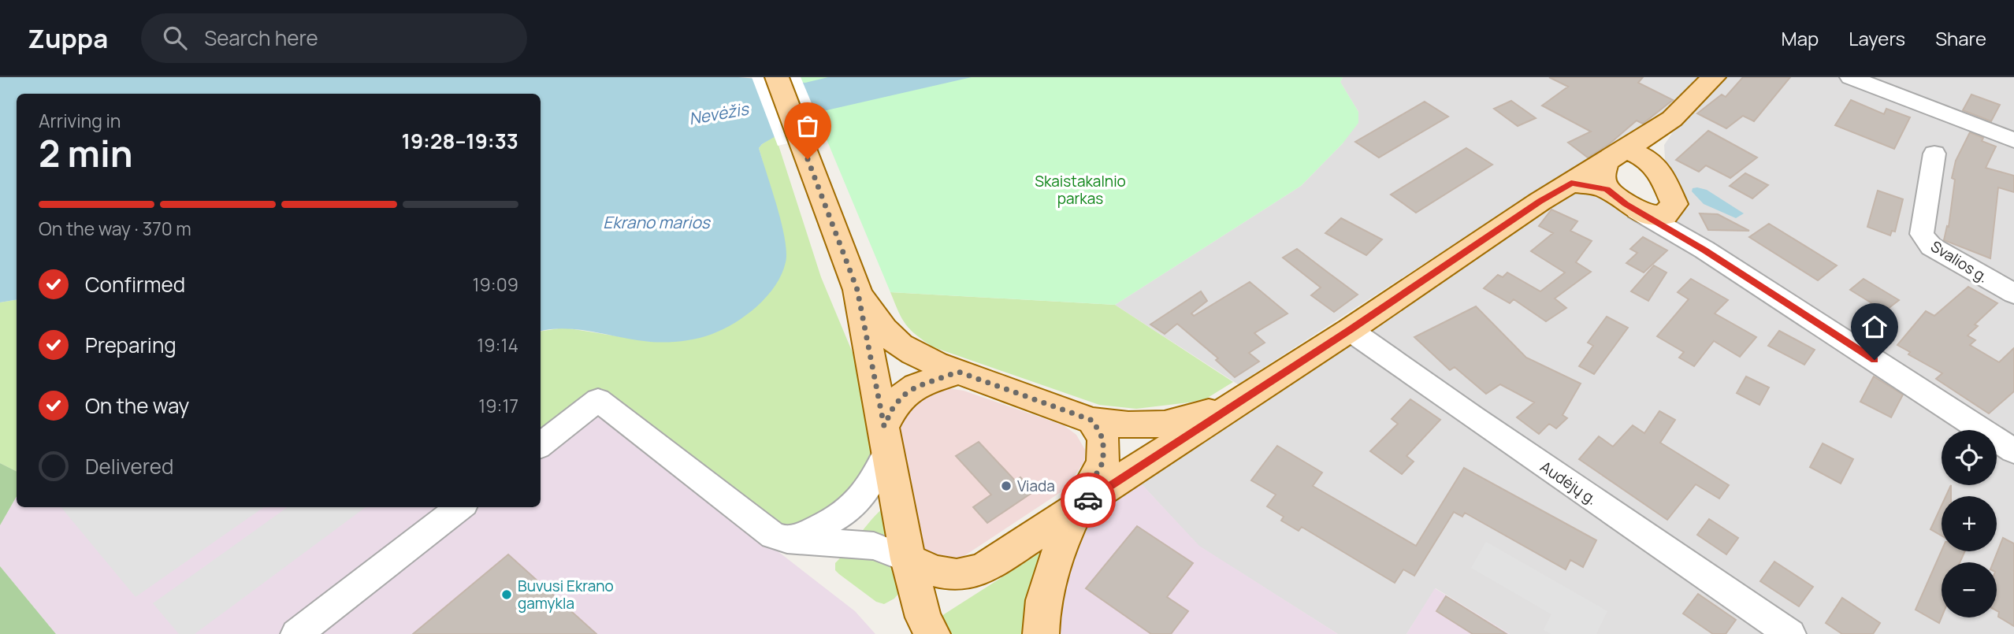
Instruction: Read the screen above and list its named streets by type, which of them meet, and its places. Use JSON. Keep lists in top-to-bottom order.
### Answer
{
  "streets": {
    "street": ["Svalios g.", "Audėjų g."]
  },
  "water": ["Nevėžis", "Ekrano marios"],
  "parks": ["Skaistakalnio parkas"],
  "places": ["Viada", "Buvusi Ekrano gamykla"],
  "page": {
    "header": "Zuppa",
    "search": "Search here",
    "nav": ["Map", "Layers", "Share"],
    "heading": ["2 min", "Arriving in", "19:28–19:33"],
    "bar": "On the way · 370 m",
    "list": [
      ["Confirmed", "19:09"],
      ["Preparing", "19:14"],
      ["On the way", "19:17"],
      "Delivered"
    ],
    "map_buttons": ["+", "−"]
  }
}
